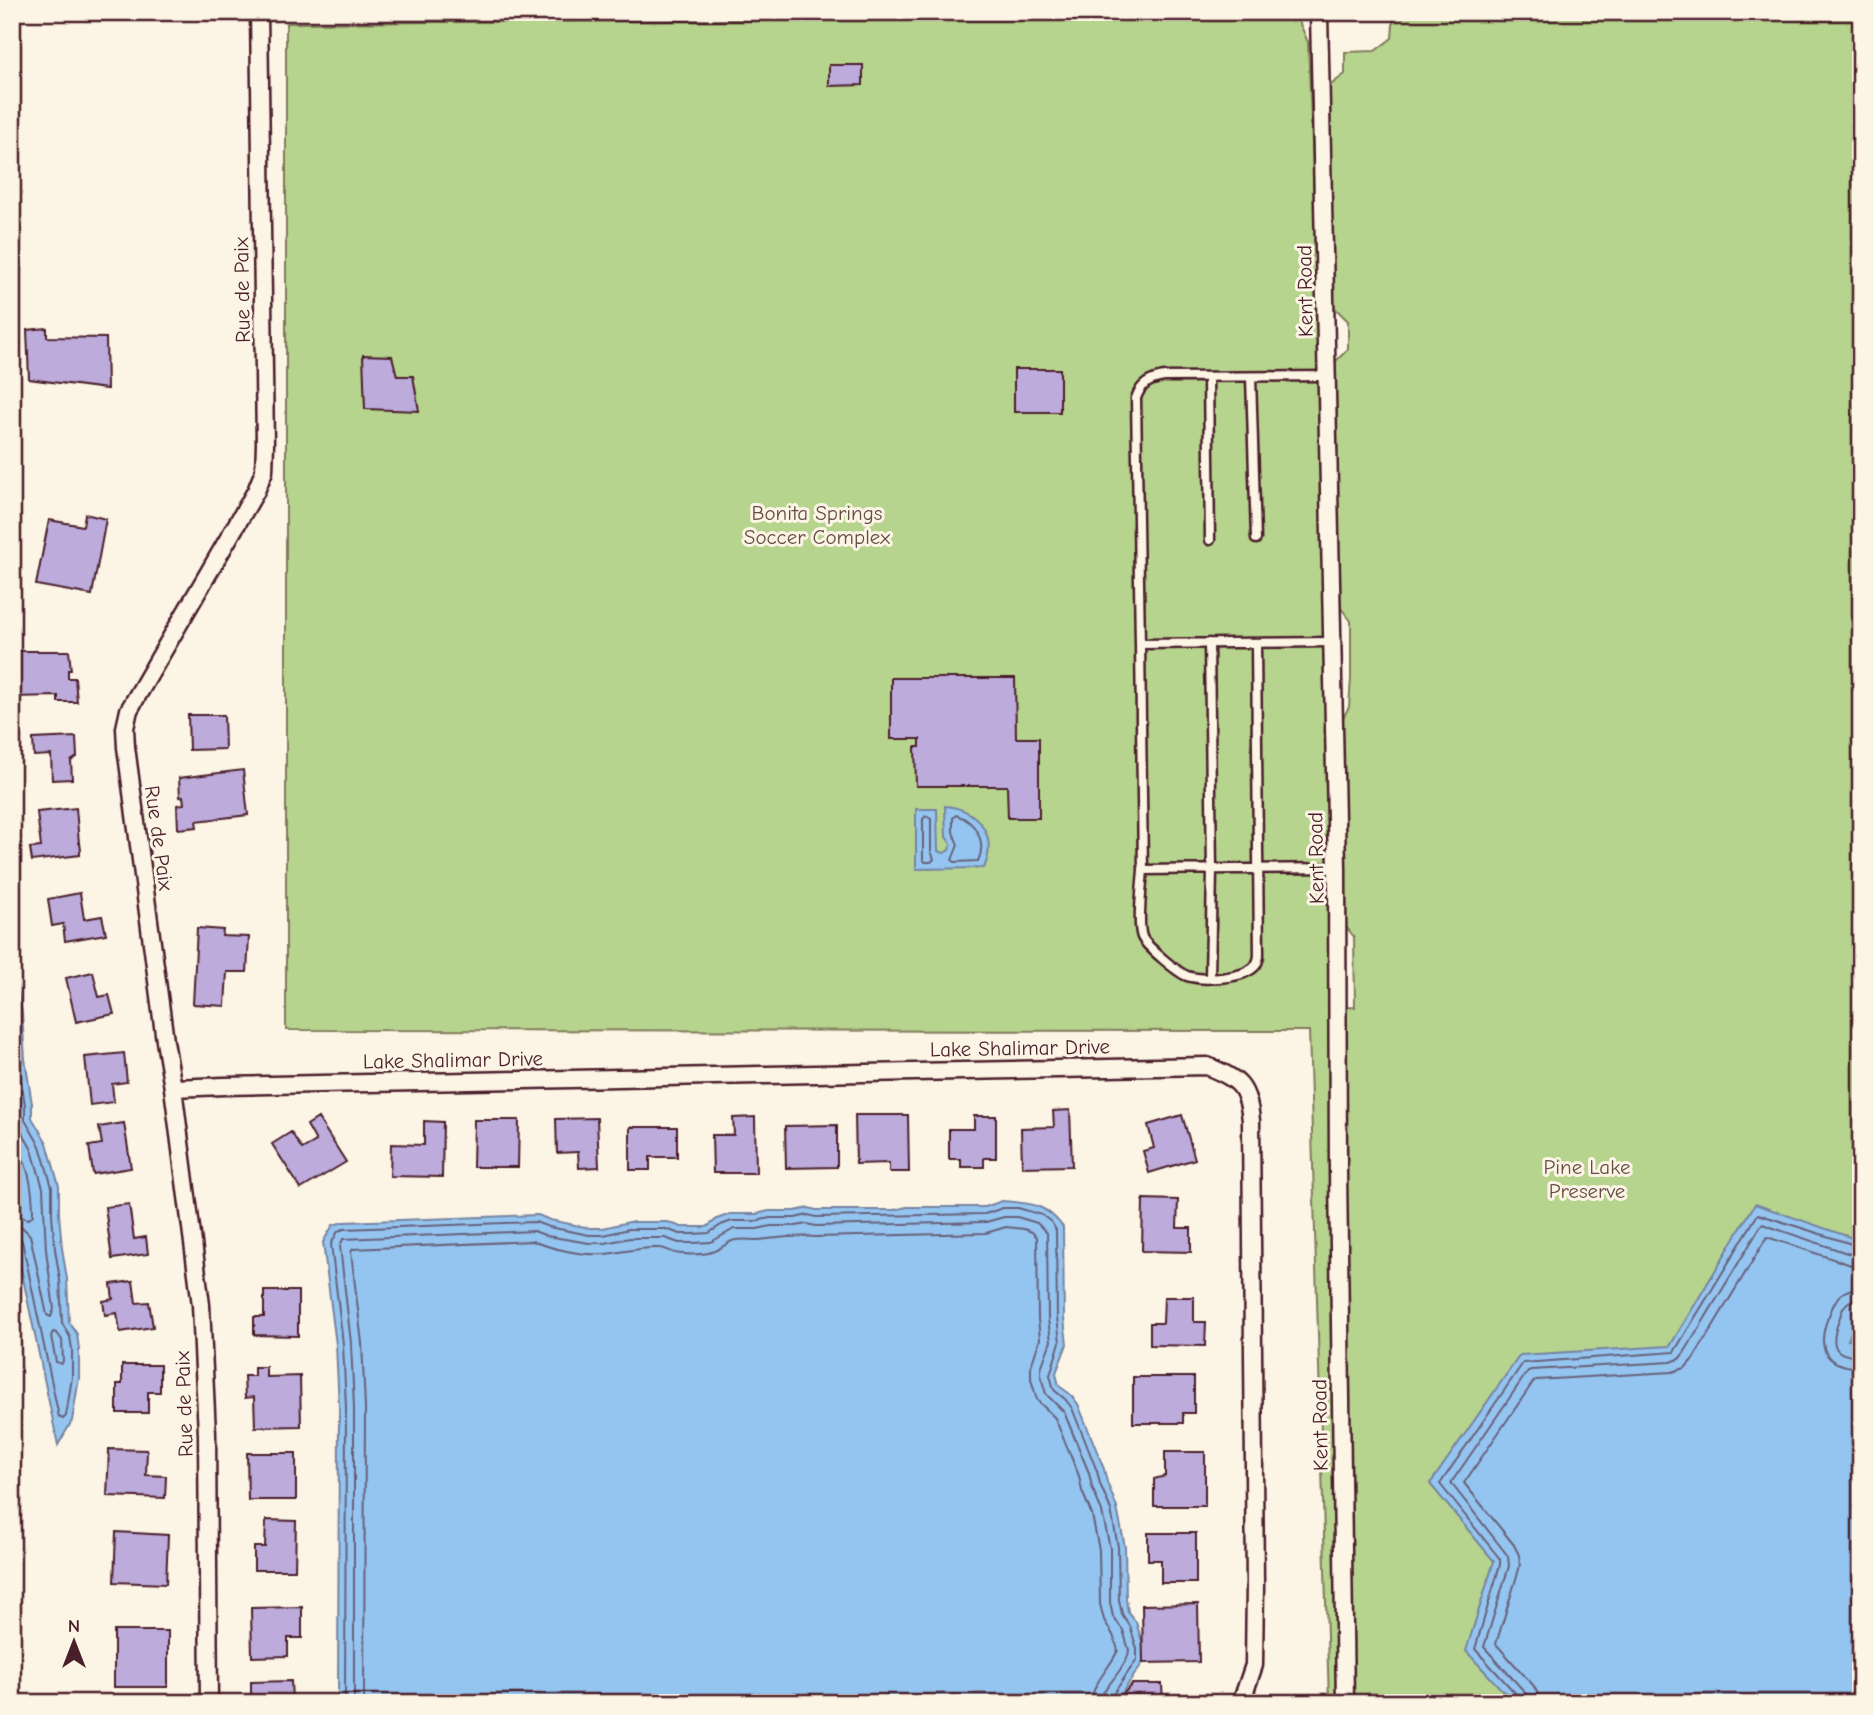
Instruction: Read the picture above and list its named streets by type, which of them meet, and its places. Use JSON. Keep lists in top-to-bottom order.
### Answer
{
  "streets": {
    "street": ["Rue de Paix", "Kent Road", "Lake Shalimar Drive"]
  },
  "crossings": [
    ["Rue de Paix", "Lake Shalimar Drive"]
  ],
  "parks": ["Bonita Springs Soccer Complex", "Pine Lake Preserve"],
  "north": "top"
}
